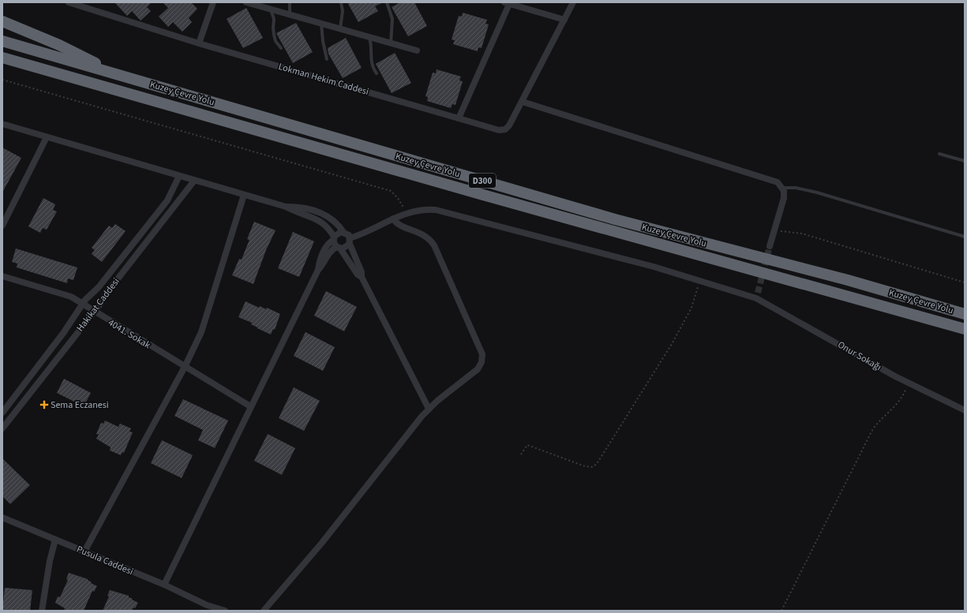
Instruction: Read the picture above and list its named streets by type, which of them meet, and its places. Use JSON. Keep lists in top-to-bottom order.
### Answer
{
  "streets": {
    "highway": ["Kuzey Çevre Yolu", "D300"],
    "street": [
      "Lokman Hekim Caddesi",
      "Hakikat Caddesi",
      "4041. Sokak",
      "Onur Sokağı",
      "Pusula Caddesi"
    ]
  },
  "crossings": [
    ["Hakikat Caddesi", "4041. Sokak"]
  ],
  "places": {
    "health": ["Sema Eczanesi"]
  }
}
